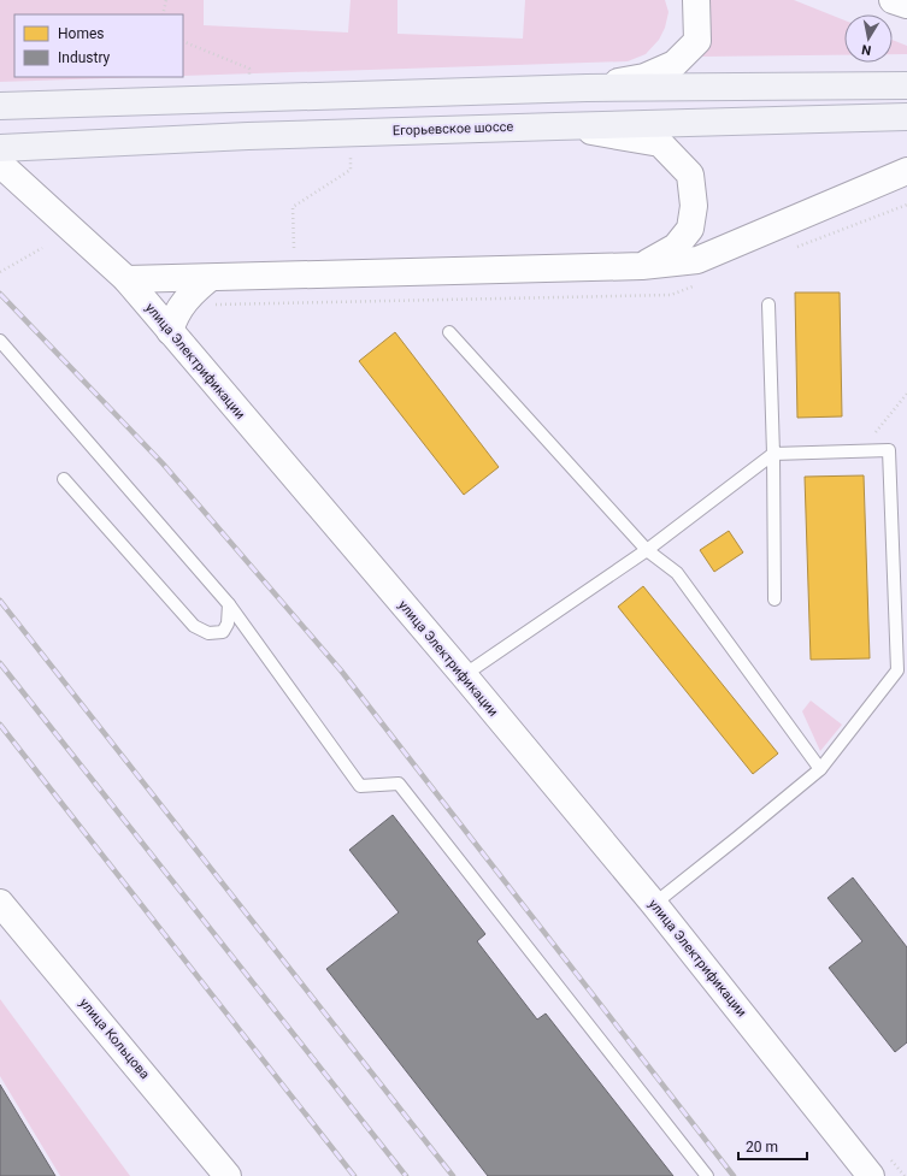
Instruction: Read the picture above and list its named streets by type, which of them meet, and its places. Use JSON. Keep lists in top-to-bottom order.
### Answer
{
  "streets": {
    "main road": ["Егорьевское шоссе", "улица Электрификации", "улица Кольцова"]
  },
  "legend": ["Homes", "Industry"],
  "scale_bar": "20 m",
  "north": "bottom"
}
